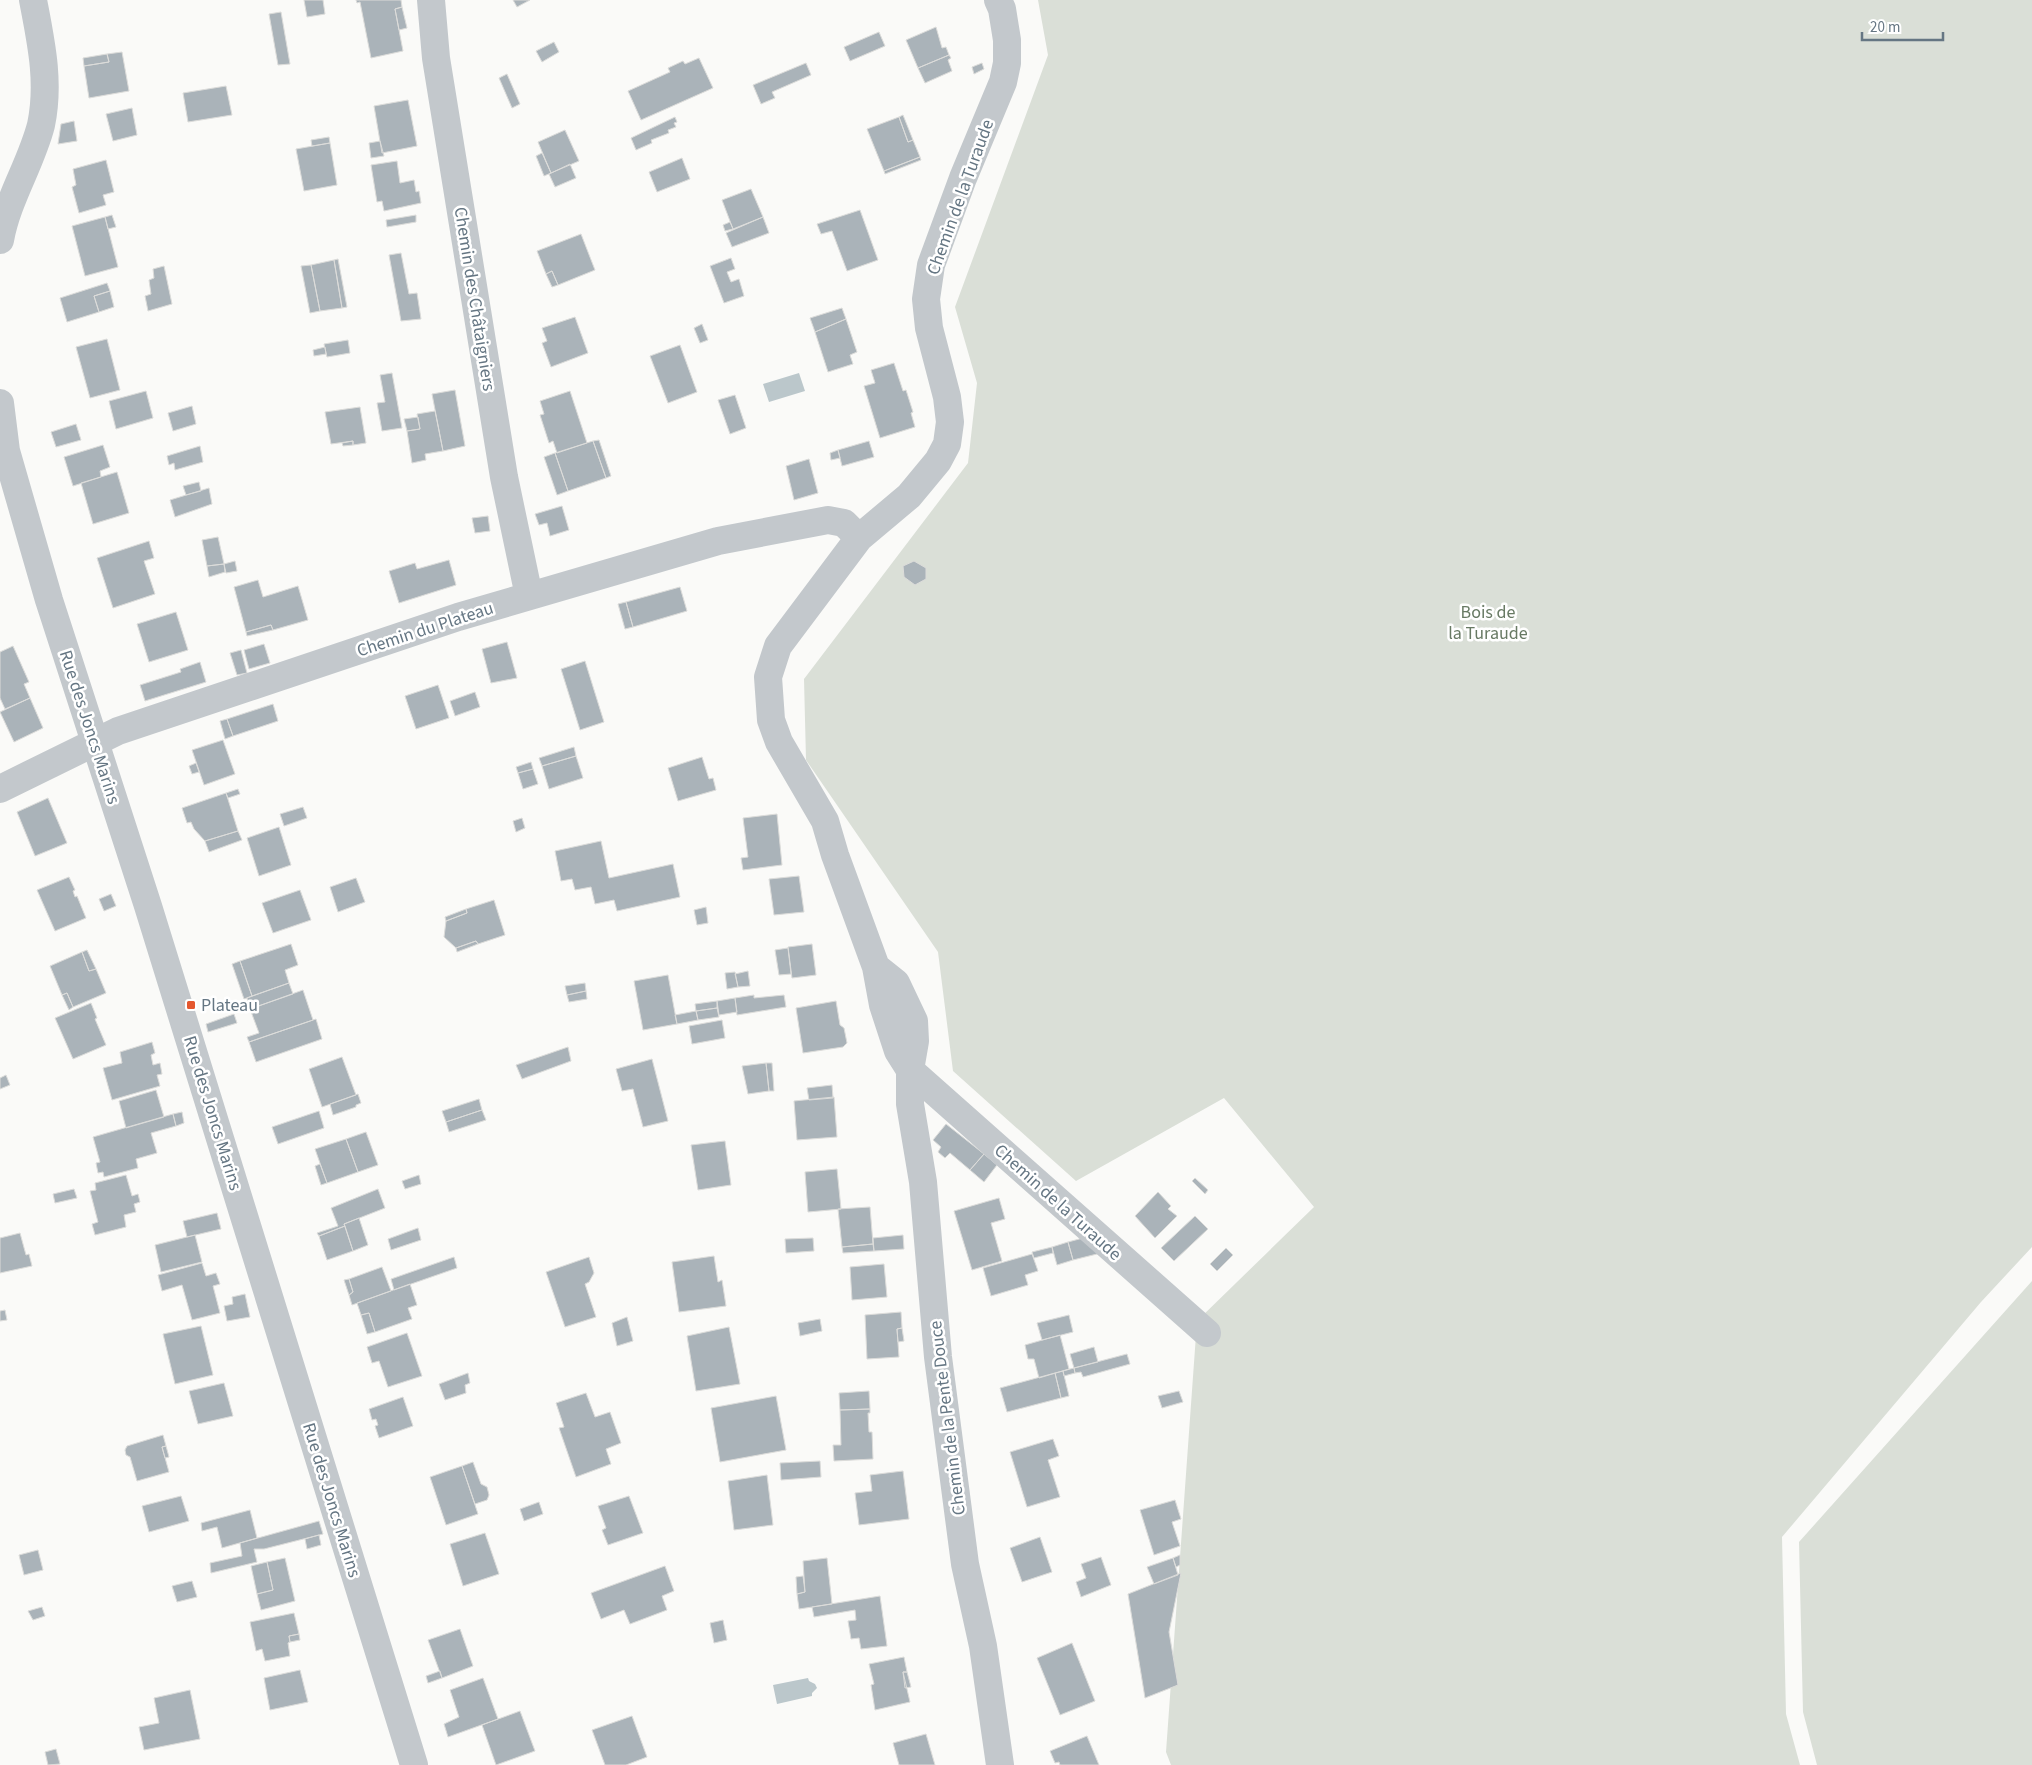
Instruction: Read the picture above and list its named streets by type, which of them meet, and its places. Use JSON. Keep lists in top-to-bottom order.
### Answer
{
  "streets": {
    "street": [
      "Chemin de la Turaude",
      "Chemin des Châtaigniers",
      "Chemin du Plateau",
      "Rue des Joncs Marins",
      "Chemin de la Pente Douce"
    ]
  },
  "crossings": [
    ["Chemin de la Turaude", "Chemin du Plateau"],
    ["Chemin de la Turaude", "Chemin de la Pente Douce"],
    ["Chemin des Châtaigniers", "Chemin du Plateau"],
    ["Chemin du Plateau", "Rue des Joncs Marins"]
  ],
  "parks": ["Bois de la Turaude"],
  "places": {
    "transit": ["Plateau"]
  },
  "scale_bar": "20 m"
}
